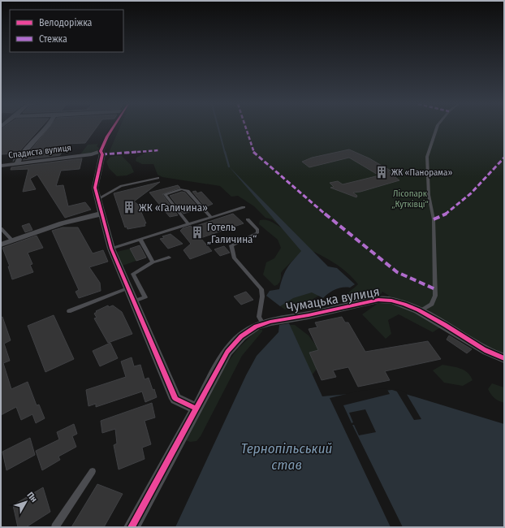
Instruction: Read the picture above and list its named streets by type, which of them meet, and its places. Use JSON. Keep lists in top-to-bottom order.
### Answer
{
  "streets": {
    "street": ["Спадиста вулиця", "Чумацька вулиця"]
  },
  "water": ["Тернопільський став"],
  "parks": ["Лісопарк „Кутківці“"],
  "places": {
    "building": ["ЖК «Панорама»", "ЖК «Галичина»", "Готель „Галичина“"]
  },
  "legend": ["Велодоріжка", "Стежка"],
  "north": "top right"
}
